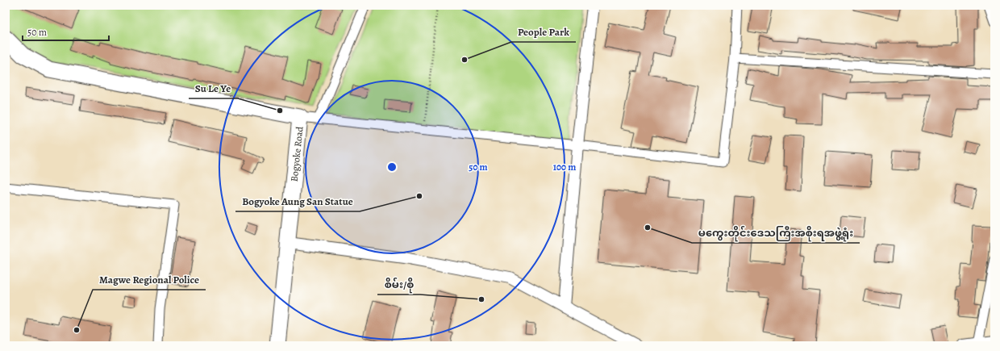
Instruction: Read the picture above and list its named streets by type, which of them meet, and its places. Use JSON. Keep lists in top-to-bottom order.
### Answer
{
  "streets": {
    "highway": ["Bogyoke Road"]
  },
  "places": [
    "People Park",
    "Su Le Ye",
    "Bogyoke Aung San Statue",
    "မကွေးတိုင်းဒေသကြီးအစိုးရအဖွဲ့ရုံး",
    "စိမ်း/စို",
    "Magwe Regional Police"
  ],
  "scale_bar": "50 m",
  "rings": ["50 m", "100 m"]
}
